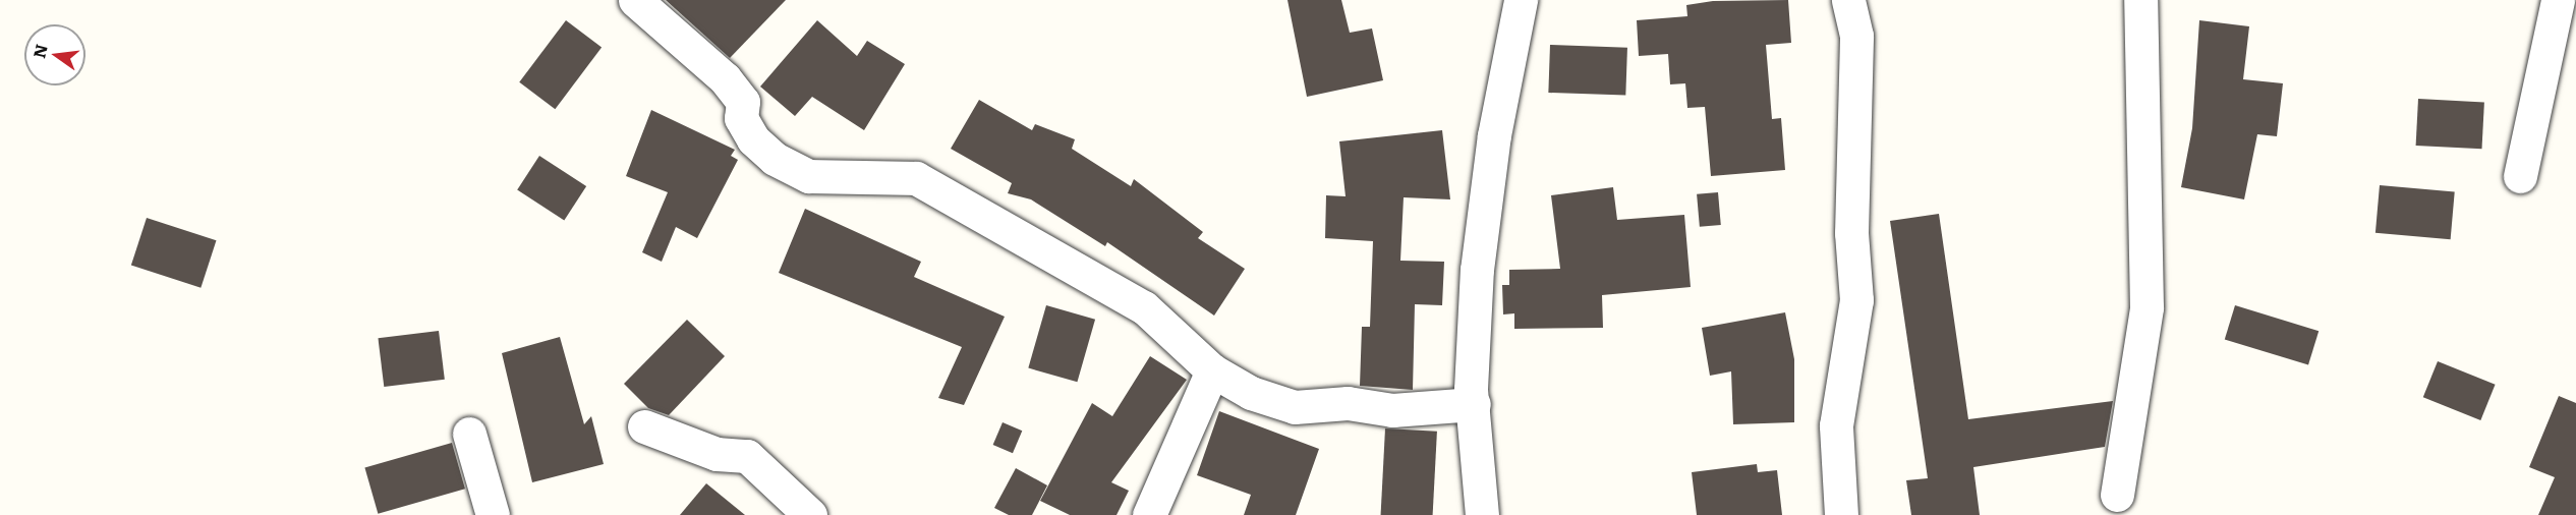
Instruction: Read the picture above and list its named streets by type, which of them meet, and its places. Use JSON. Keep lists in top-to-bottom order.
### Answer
{
  "north": "left"
}
